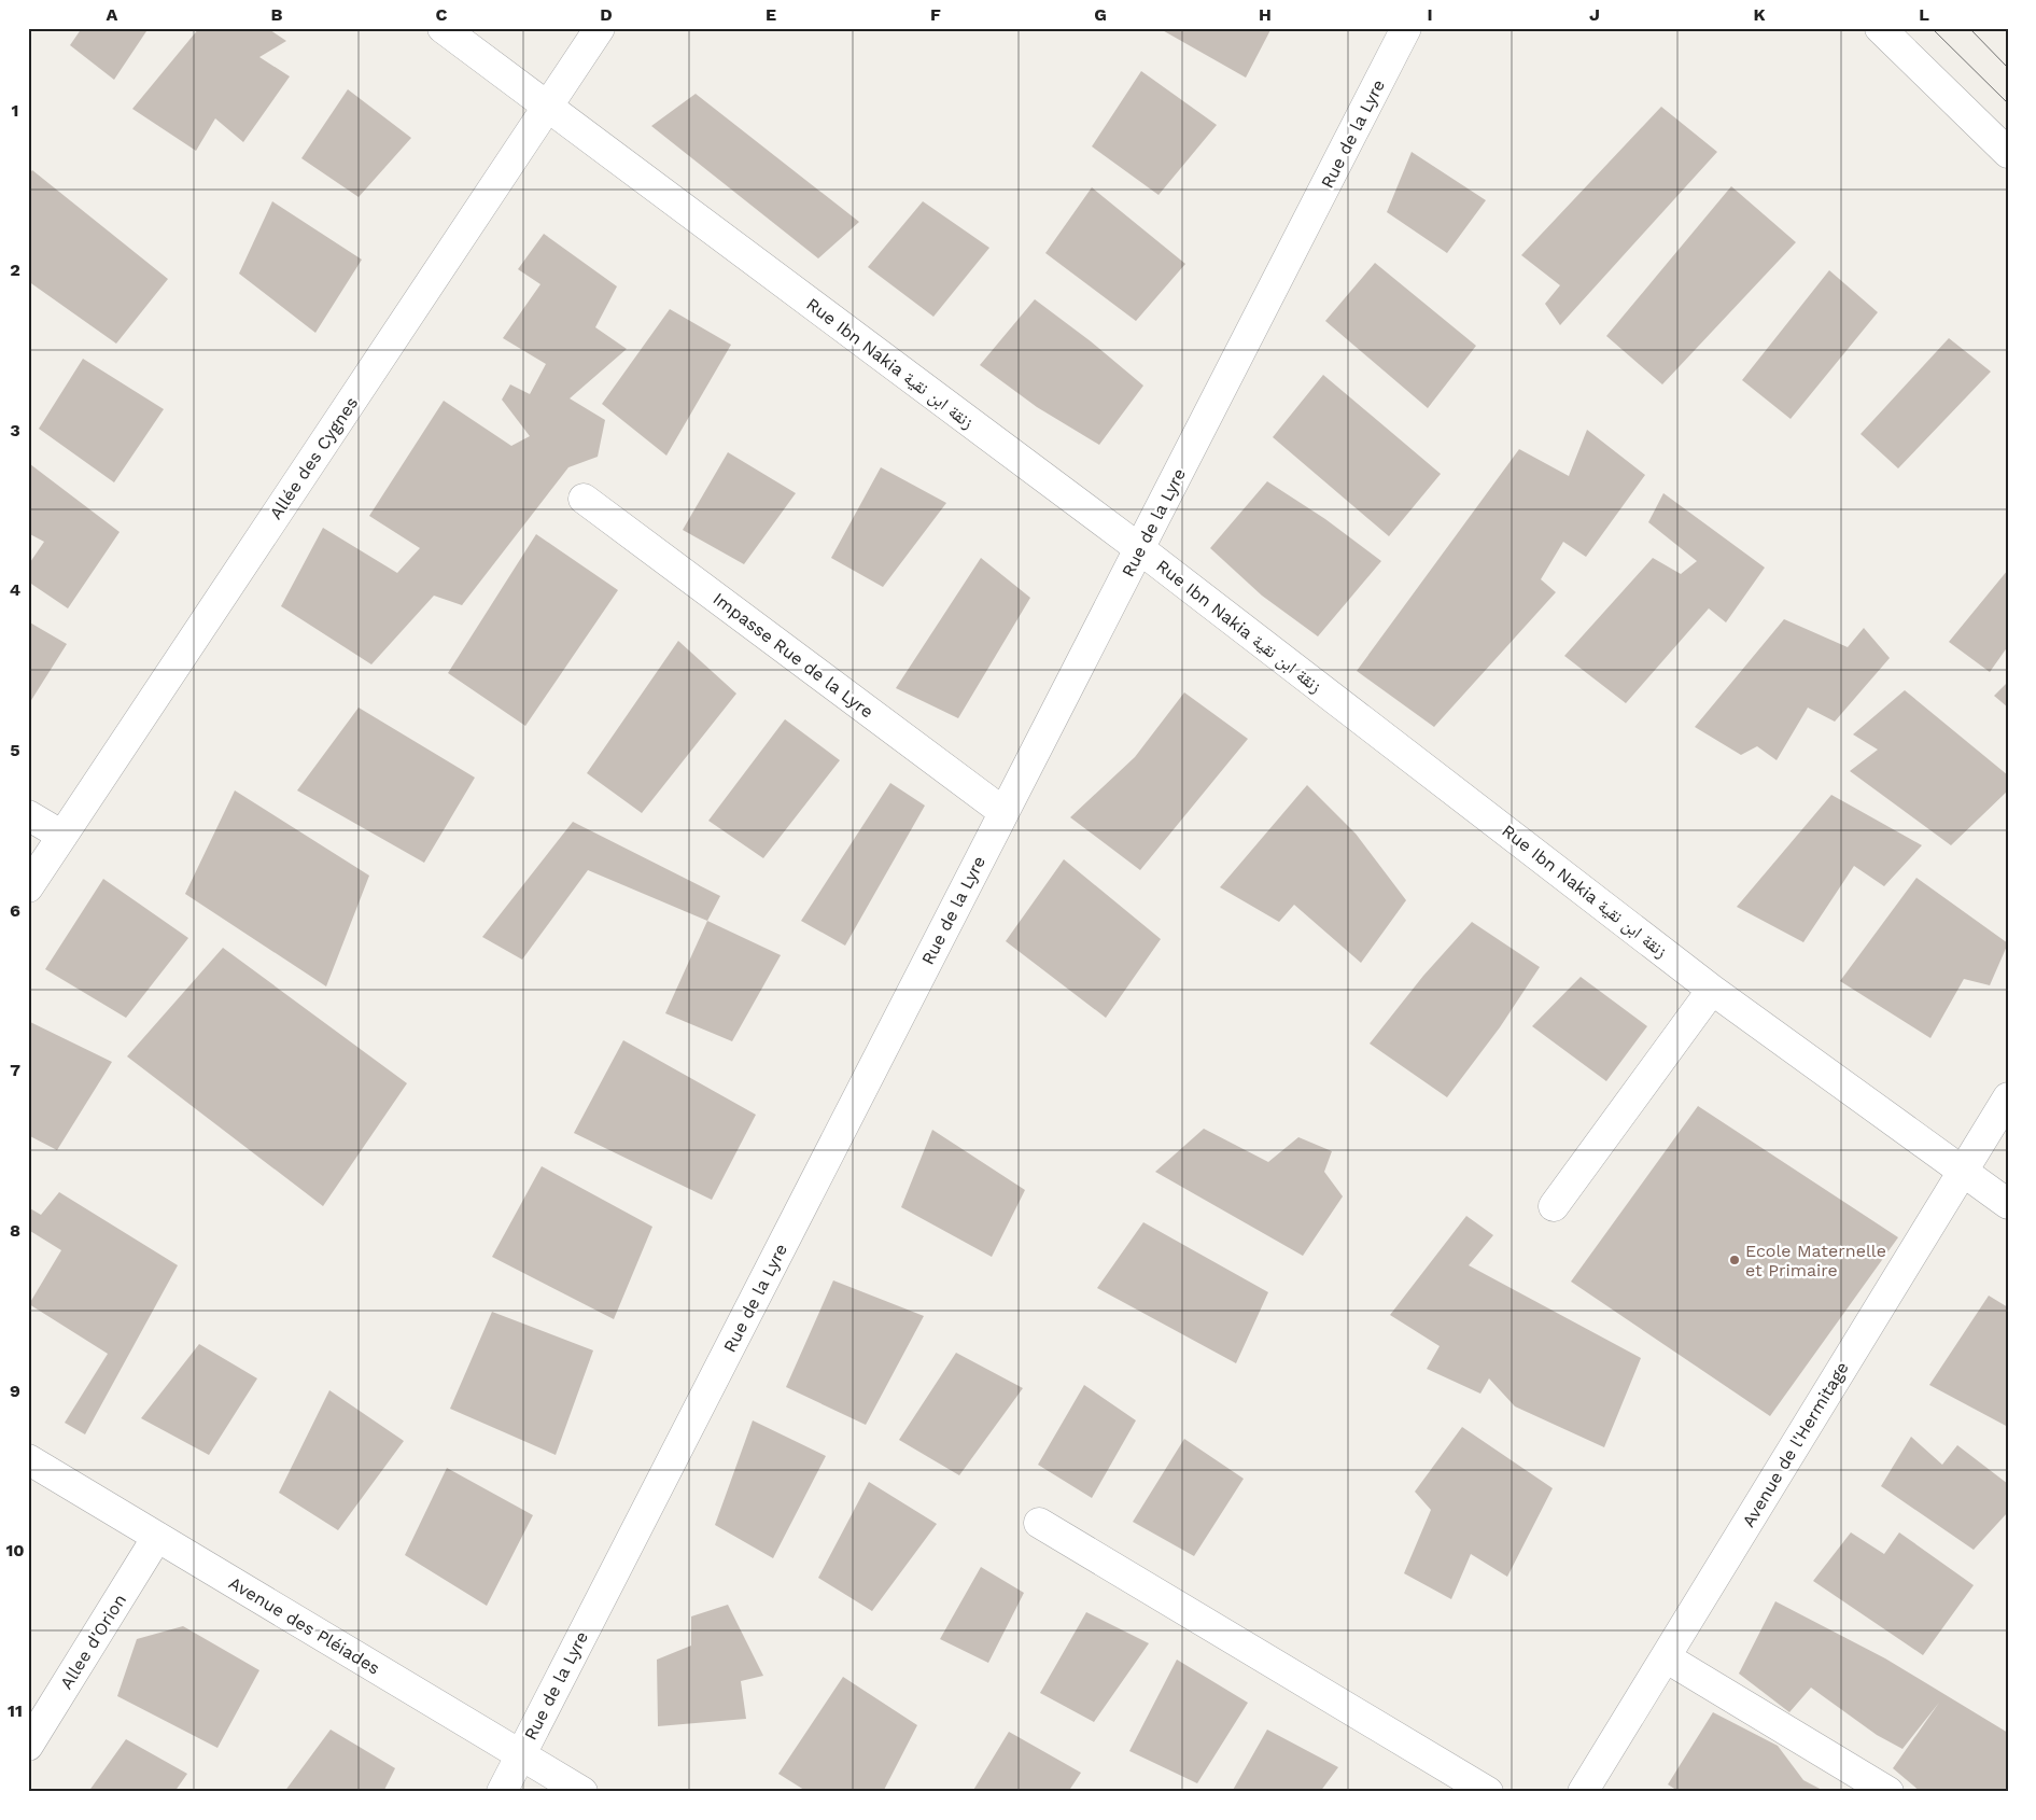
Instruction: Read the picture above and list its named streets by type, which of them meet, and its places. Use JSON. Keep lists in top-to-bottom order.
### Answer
{
  "streets": {
    "street": [
      "Rue de la Lyre",
      "Rue Ibn Nakia زنقة ابن نقية",
      "Allée des Cygnes",
      "Impasse Rue de la Lyre",
      "Avenue de l'Hermitage",
      "Avenue des Pléiades",
      "Allee d'Orion"
    ]
  },
  "crossings": [
    ["Rue de la Lyre", "Rue Ibn Nakia زنقة ابن نقية"],
    ["Rue de la Lyre", "Impasse Rue de la Lyre"],
    ["Rue de la Lyre", "Avenue des Pléiades"],
    ["Rue Ibn Nakia زنقة ابن نقية", "Allée des Cygnes"],
    ["Rue Ibn Nakia زنقة ابن نقية", "Avenue de l'Hermitage"],
    ["Avenue des Pléiades", "Allee d'Orion"]
  ],
  "places": ["Ecole Maternelle et Primaire"],
  "grid": {
    "columns": [
      "A",
      "B",
      "C",
      "D",
      "E",
      "F",
      "G",
      "H",
      "I",
      "J",
      "K",
      "L"
    ],
    "rows": [
      "1",
      "2",
      "3",
      "4",
      "5",
      "6",
      "7",
      "8",
      "9",
      "10",
      "11"
    ]
  }
}
